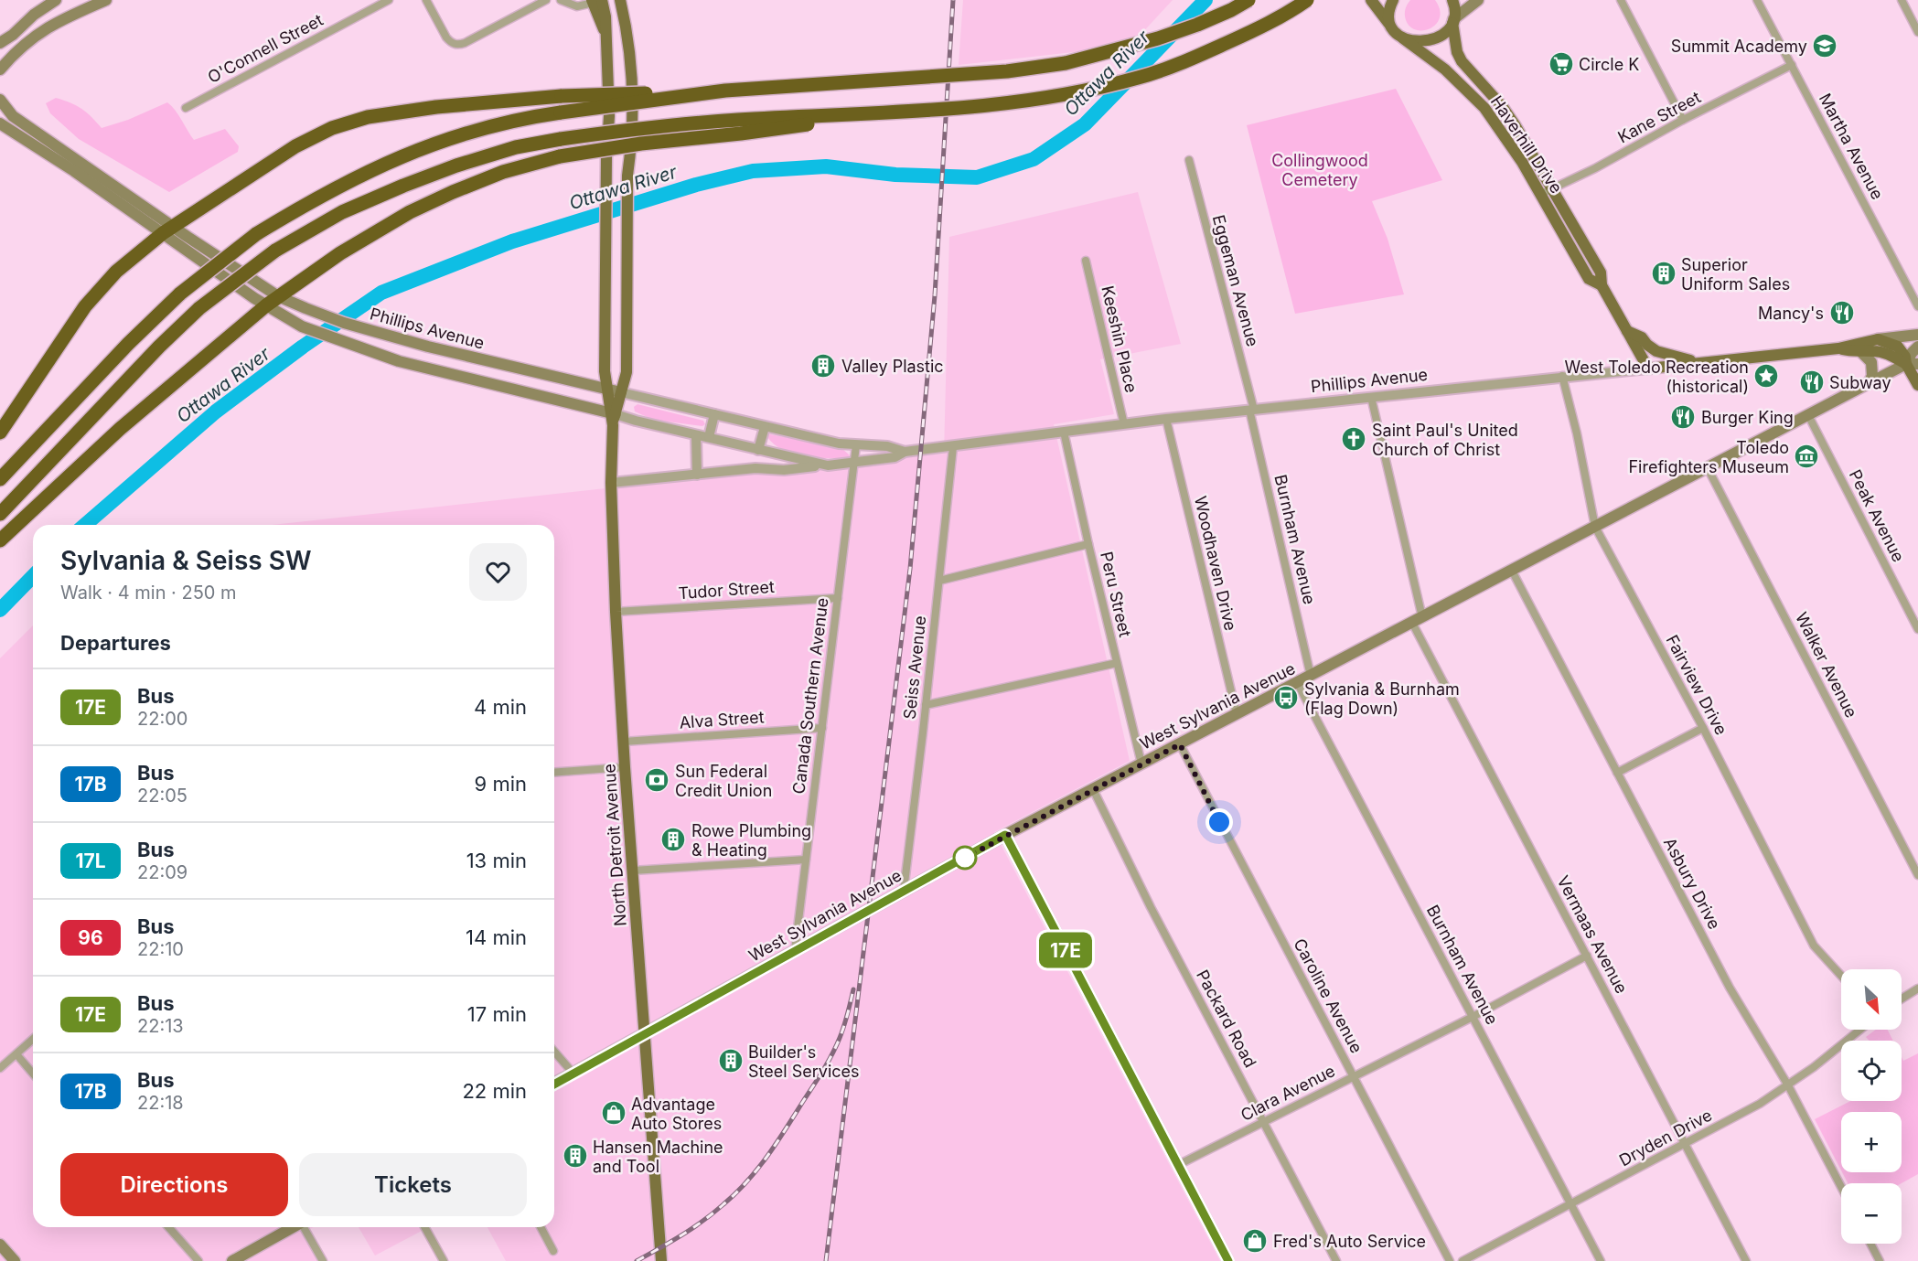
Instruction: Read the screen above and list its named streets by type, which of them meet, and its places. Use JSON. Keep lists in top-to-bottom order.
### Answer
{
  "streets": {
    "main road": [
      "Haverhill Drive",
      "Phillips Avenue",
      "West Sylvania Avenue",
      "North Detroit Avenue"
    ],
    "street": [
      "O'Connell Street",
      "Kane Street",
      "Martha Avenue",
      "Eggeman Avenue",
      "Keeshin Place",
      "Peak Avenue",
      "Burnham Avenue",
      "Woodhaven Drive",
      "Tudor Street",
      "Peru Street",
      "Walker Avenue",
      "Seiss Avenue",
      "Fairview Drive",
      "Canada Southern Avenue",
      "Alva Street",
      "Asbury Drive",
      "Vermaas Avenue",
      "Caroline Avenue",
      "Packard Road",
      "Clara Avenue",
      "Dryden Drive"
    ]
  },
  "crossings": [
    ["Kane Street", "Haverhill Drive"],
    ["Kane Street", "Martha Avenue"],
    ["Haverhill Drive", "Phillips Avenue"],
    ["Eggeman Avenue", "Phillips Avenue"],
    ["Eggeman Avenue", "Burnham Avenue"],
    ["Phillips Avenue", "Keeshin Place"],
    ["Phillips Avenue", "Burnham Avenue"],
    ["Phillips Avenue", "Woodhaven Drive"],
    ["Phillips Avenue", "Peru Street"],
    ["Phillips Avenue", "Seiss Avenue"],
    ["Phillips Avenue", "Fairview Drive"],
    ["Phillips Avenue", "Canada Southern Avenue"],
    ["Phillips Avenue", "West Sylvania Avenue"],
    ["Phillips Avenue", "North Detroit Avenue"],
    ["Phillips Avenue", "Vermaas Avenue"],
    ["Peak Avenue", "West Sylvania Avenue"],
    ["Burnham Avenue", "West Sylvania Avenue"],
    ["Burnham Avenue", "Clara Avenue"],
    ["Burnham Avenue", "Dryden Drive"],
    ["Woodhaven Drive", "West Sylvania Avenue"],
    ["Tudor Street", "Canada Southern Avenue"],
    ["Tudor Street", "North Detroit Avenue"],
    ["Peru Street", "West Sylvania Avenue"],
    ["Walker Avenue", "West Sylvania Avenue"],
    ["Seiss Avenue", "West Sylvania Avenue"],
    ["Fairview Drive", "West Sylvania Avenue"],
    ["Canada Southern Avenue", "West Sylvania Avenue"],
    ["Canada Southern Avenue", "Alva Street"],
    ["West Sylvania Avenue", "North Detroit Avenue"],
    ["West Sylvania Avenue", "Asbury Drive"],
    ["West Sylvania Avenue", "Vermaas Avenue"],
    ["West Sylvania Avenue", "Caroline Avenue"],
    ["West Sylvania Avenue", "Packard Road"],
    ["Alva Street", "North Detroit Avenue"],
    ["Asbury Drive", "Dryden Drive"],
    ["Vermaas Avenue", "Clara Avenue"],
    ["Vermaas Avenue", "Dryden Drive"],
    ["Caroline Avenue", "Clara Avenue"],
    ["Packard Road", "Clara Avenue"]
  ],
  "water": ["Ottawa River"],
  "parks": ["Collingwood Cemetery"],
  "places": {
    "school or university": ["Summit Academy"],
    "supermarket": ["Circle K"],
    "building": [
      "Superior Uniform Sales",
      "Valley Plastic",
      "Rowe Plumbing & Heating",
      "Builder's Steel Services",
      "Hansen Machine and Tool"
    ],
    "restaurant": ["Mancy's", "Subway", "Burger King"],
    "place": ["West Toledo Recreation (historical)"],
    "church": ["Saint Paul's United Church of Christ"],
    "museum": ["Toledo Firefighters Museum"],
    "bus stop": ["Sylvania & Burnham (Flag Down)"],
    "bank": ["Sun Federal Credit Union"],
    "shop": ["Advantage Auto Stores", "Fred's Auto Service"]
  },
  "lines": ["bus line 17E"],
  "north": "bottom right",
  "page": {
    "on_map": "17E",
    "heading": [
      ["Sylvania & Seiss SW", "Walk · 4 min · 250 m"],
      "Departures"
    ],
    "list": [
      {
        "mark": "17E",
        "name": "Bus",
        "note": "22:00",
        "value": "4 min"
      },
      {
        "mark": "17B",
        "name": "Bus",
        "note": "22:05",
        "value": "9 min"
      },
      {
        "mark": "17L",
        "name": "Bus",
        "note": "22:09",
        "value": "13 min"
      },
      {
        "mark": "96",
        "name": "Bus",
        "note": "22:10",
        "value": "14 min"
      },
      {
        "mark": "17E",
        "name": "Bus",
        "note": "22:13",
        "value": "17 min"
      },
      {
        "mark": "17B",
        "name": "Bus",
        "note": "22:18",
        "value": "22 min"
      }
    ],
    "map_buttons": ["+", "−"],
    "buttons": ["Directions", "Tickets"]
  }
}
